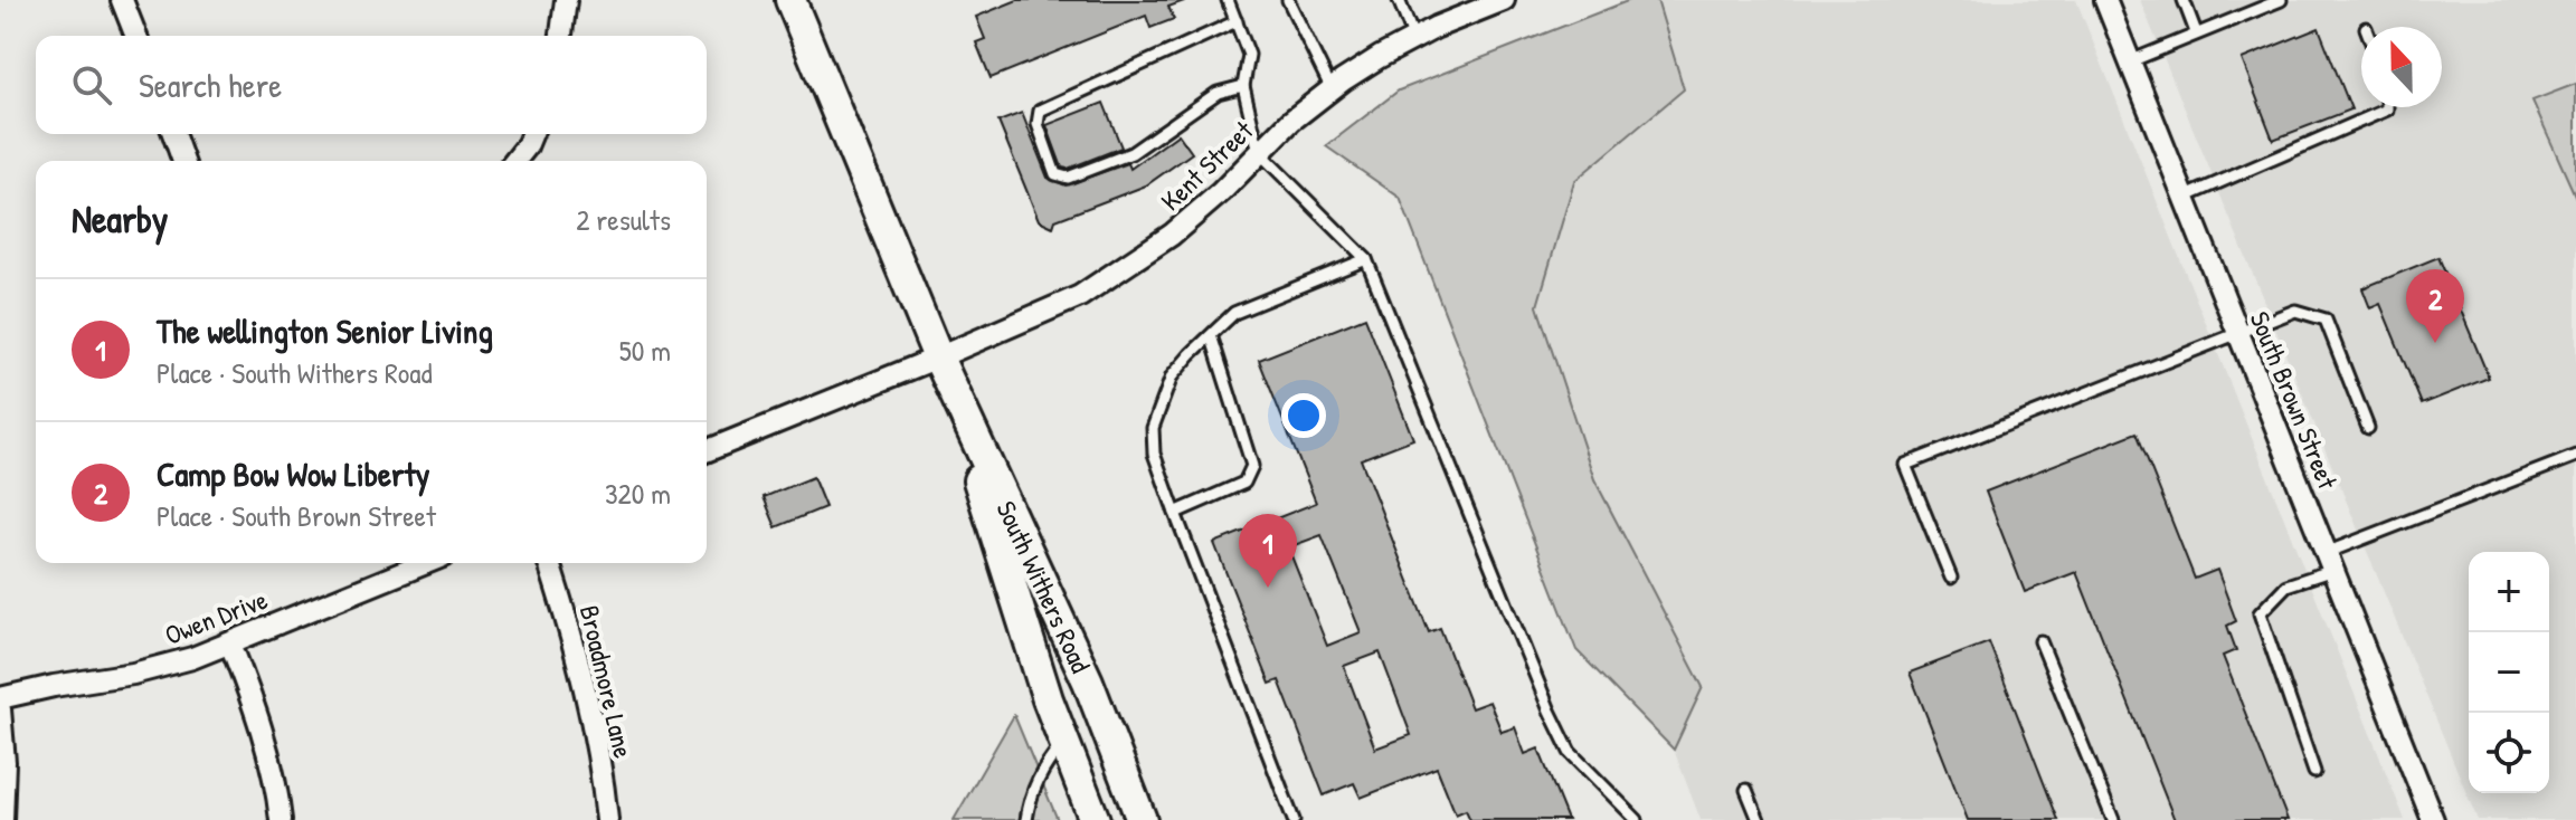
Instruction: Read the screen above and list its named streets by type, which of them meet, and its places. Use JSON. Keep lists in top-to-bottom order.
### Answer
{
  "streets": {
    "main road": ["South Withers Road"],
    "street": [
      "Kent Street",
      "South Brown Street",
      "Owen Drive",
      "Broadmore Lane"
    ]
  },
  "crossings": [
    ["Kent Street", "South Withers Road"]
  ],
  "north": "top",
  "page": {
    "search": "Search here",
    "heading": ["Nearby", "2 results"],
    "pins": ["2", "1"],
    "list": [
      {
        "mark": "1",
        "name": "The wellington Senior Living",
        "note": "Place · South Withers Road",
        "value": "50 m"
      },
      {
        "mark": "2",
        "name": "Camp Bow Wow Liberty",
        "note": "Place · South Brown Street",
        "value": "320 m"
      }
    ],
    "map_buttons": ["+", "−"]
  }
}
